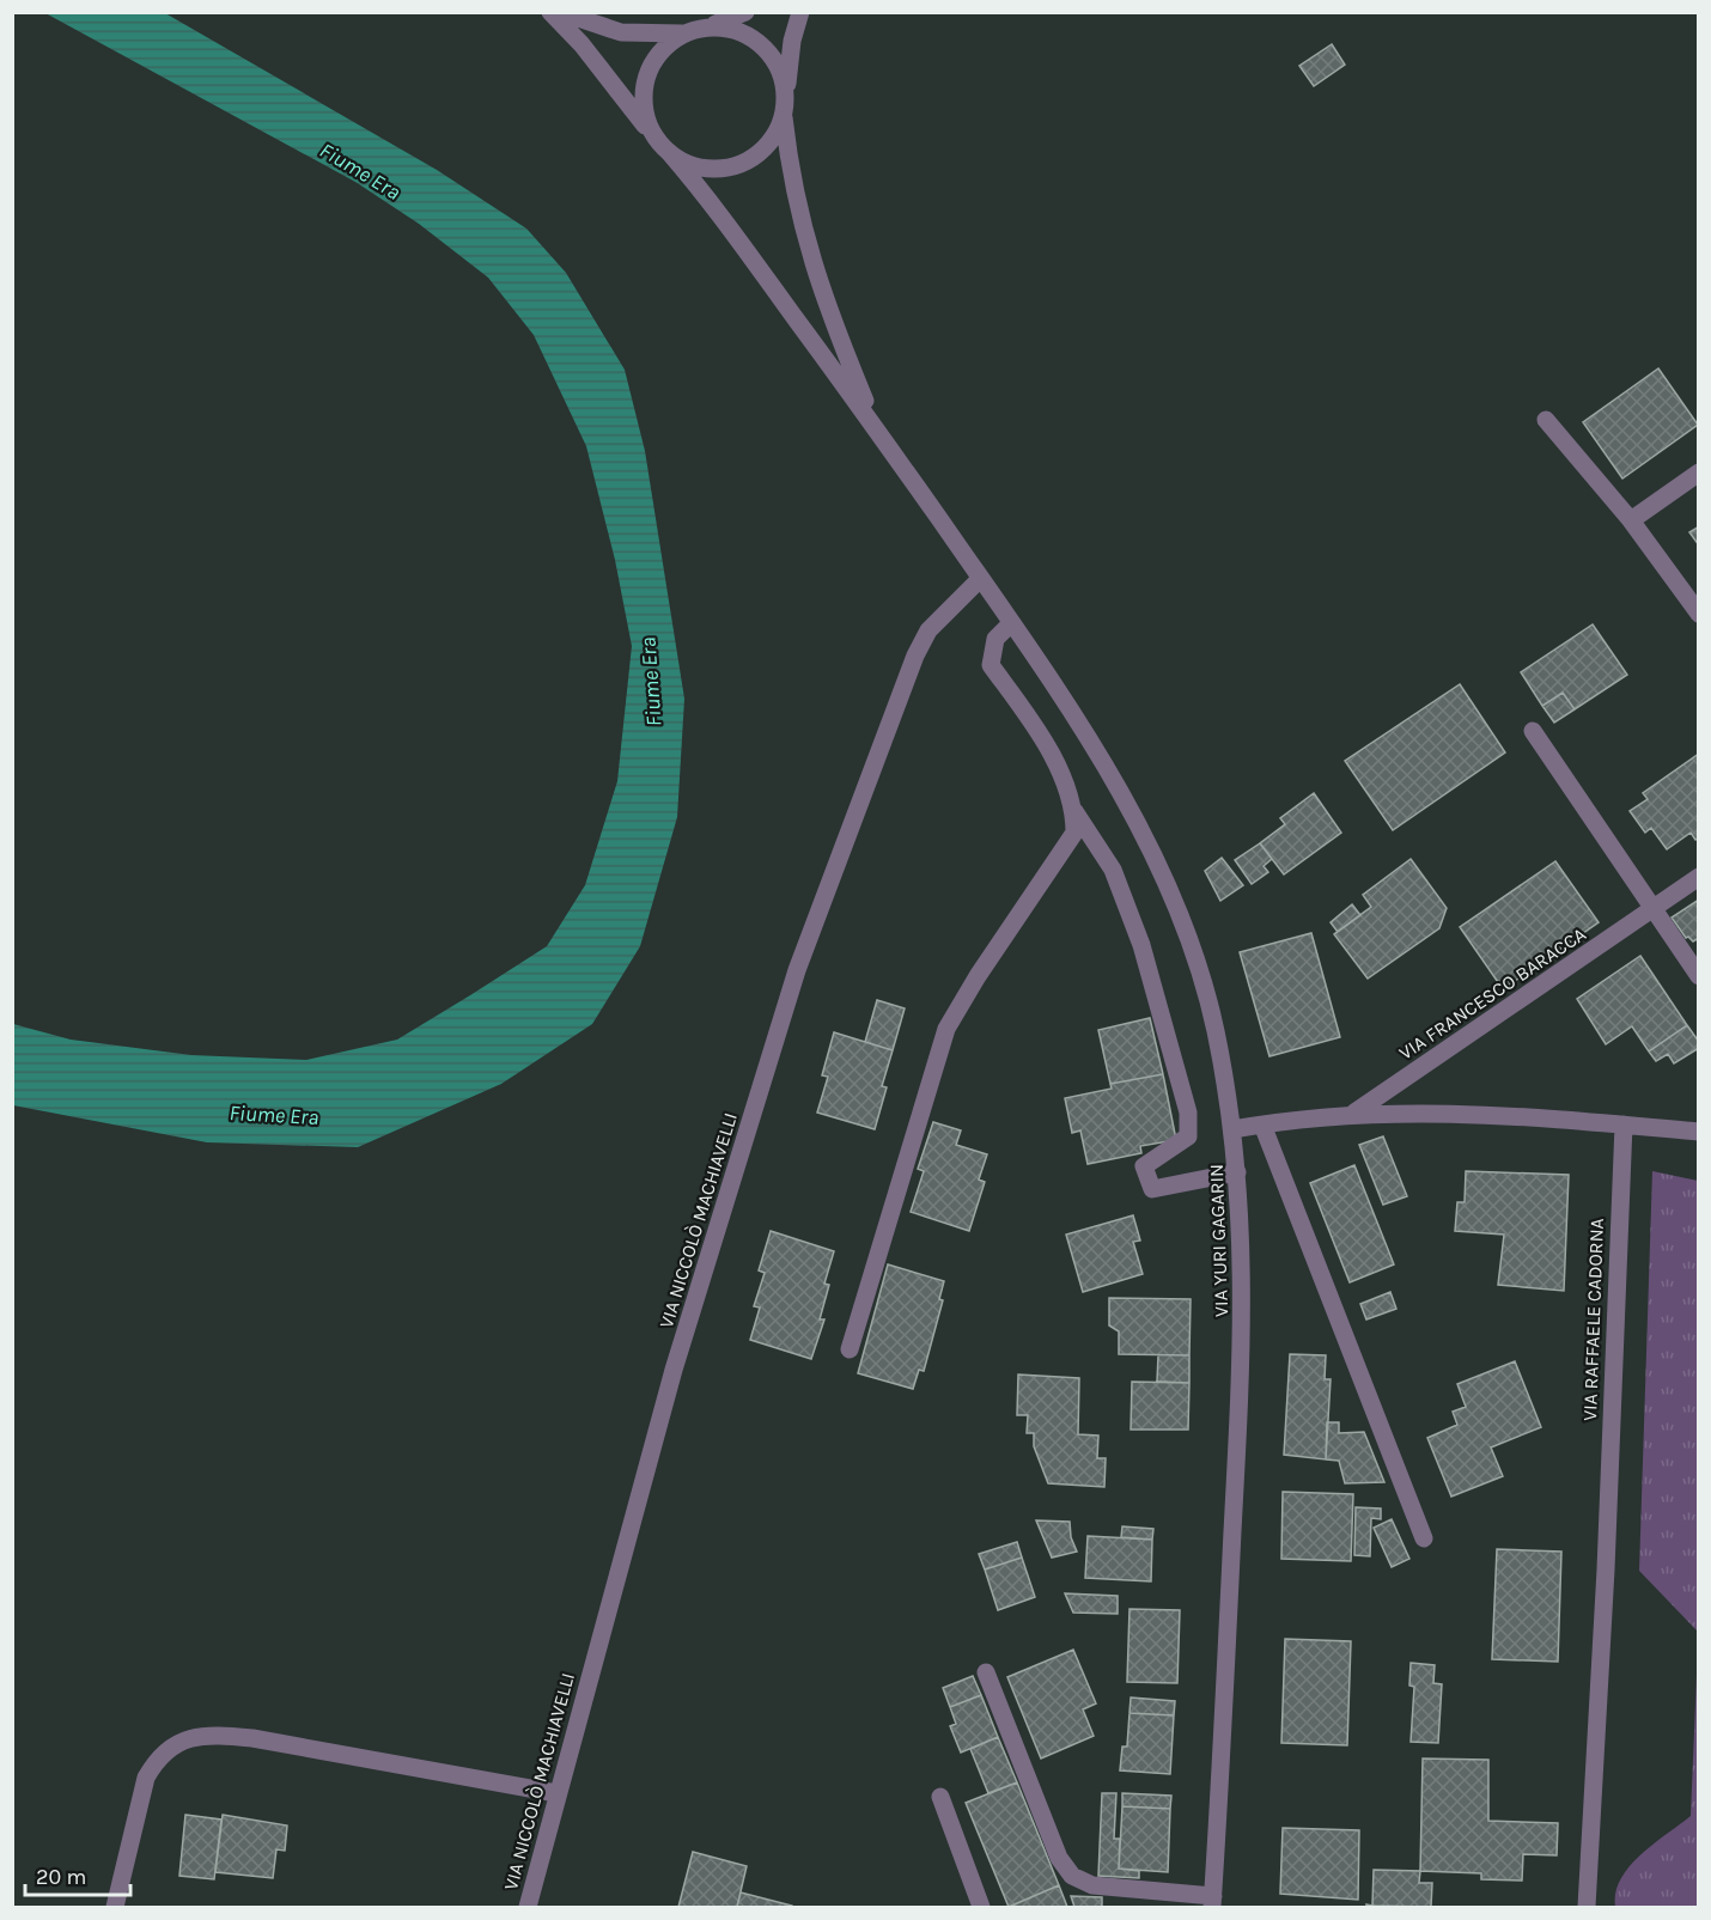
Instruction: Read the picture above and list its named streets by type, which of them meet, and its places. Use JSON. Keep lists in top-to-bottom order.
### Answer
{
  "streets": {
    "street": [
      "VIA FRANCESCO BARACCA",
      "VIA NICCOLÒ MACHIAVELLI",
      "VIA YURI GAGARIN",
      "VIA RAFFAELE CADORNA"
    ]
  },
  "crossings": [
    ["VIA NICCOLÒ MACHIAVELLI", "VIA YURI GAGARIN"]
  ],
  "water": ["Fiume Era"],
  "scale_bar": "20 m"
}
